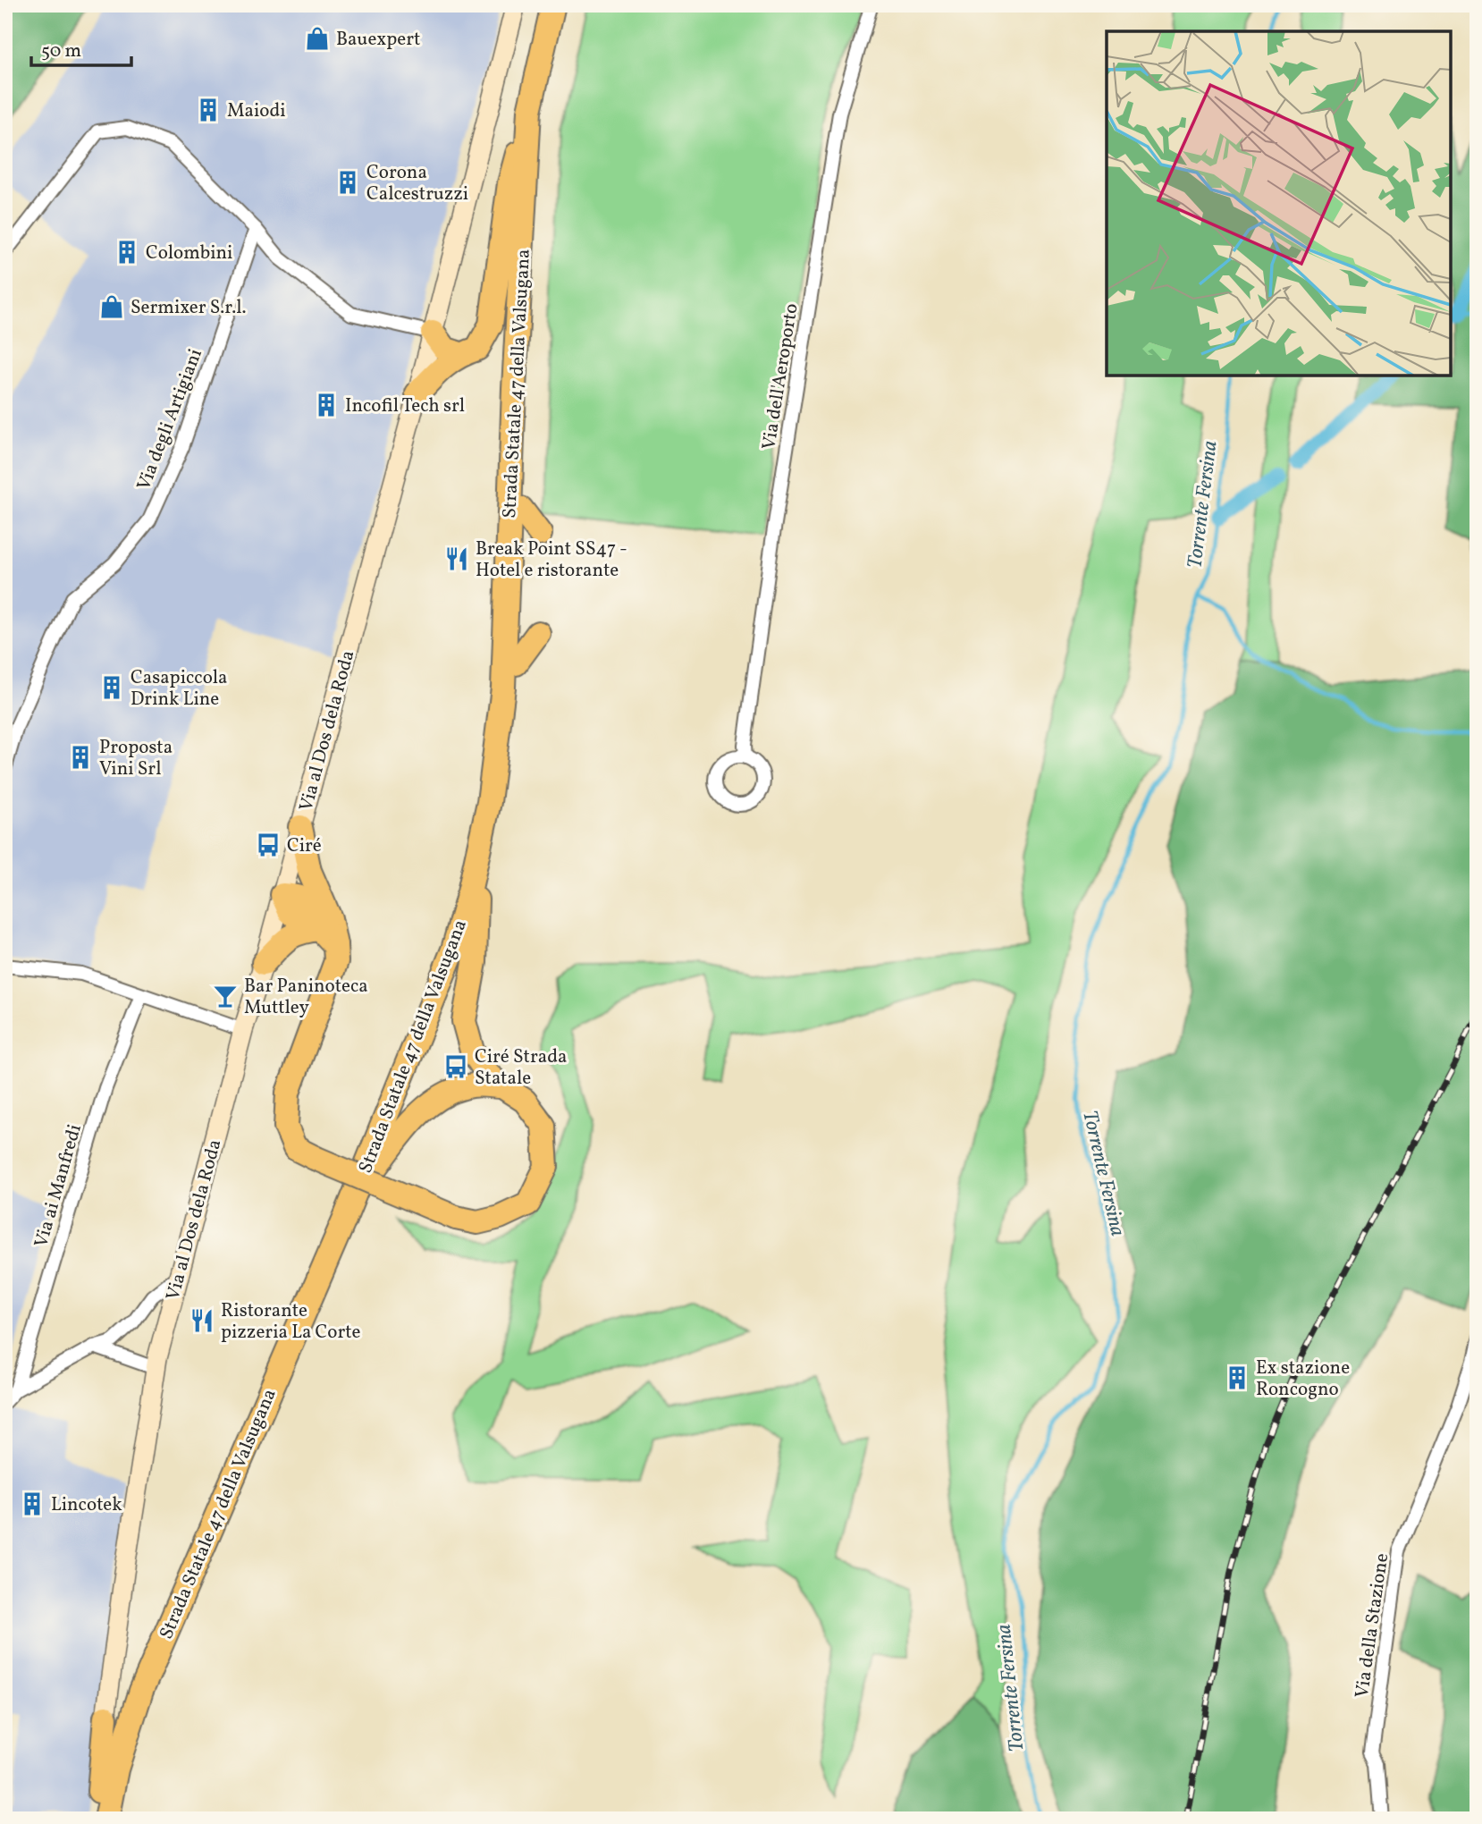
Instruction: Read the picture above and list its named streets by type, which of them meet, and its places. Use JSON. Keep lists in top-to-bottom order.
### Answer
{
  "streets": {
    "highway": ["Strada Statale 47 della Valsugana"],
    "main road": ["Via al Dos dela Roda"],
    "street": [
      "Via dell'Aeroporto",
      "Via degli Artigiani",
      "Via ai Manfredi",
      "Via della Stazione"
    ]
  },
  "crossings": [
    ["Via al Dos dela Roda", "Via ai Manfredi"]
  ],
  "water": ["Torrente Fersina"],
  "places": {
    "shop": ["Bauexpert", "Sermixer S.r.l."],
    "building": [
      "Maiodi",
      "Corona Calcestruzzi",
      "Colombini",
      "Incofil Tech srl",
      "Casapiccola Drink Line",
      "Proposta Vini Srl",
      "Ex stazione Roncogno",
      "Lincotek"
    ],
    "restaurant": ["Break Point SS47 - Hotel e ristorante", "Ristorante pizzeria La Corte"],
    "bus stop": ["Ciré", "Ciré Strada Statale"],
    "bar": ["Bar Paninoteca Muttley"]
  },
  "scale_bar": "50 m"
}
